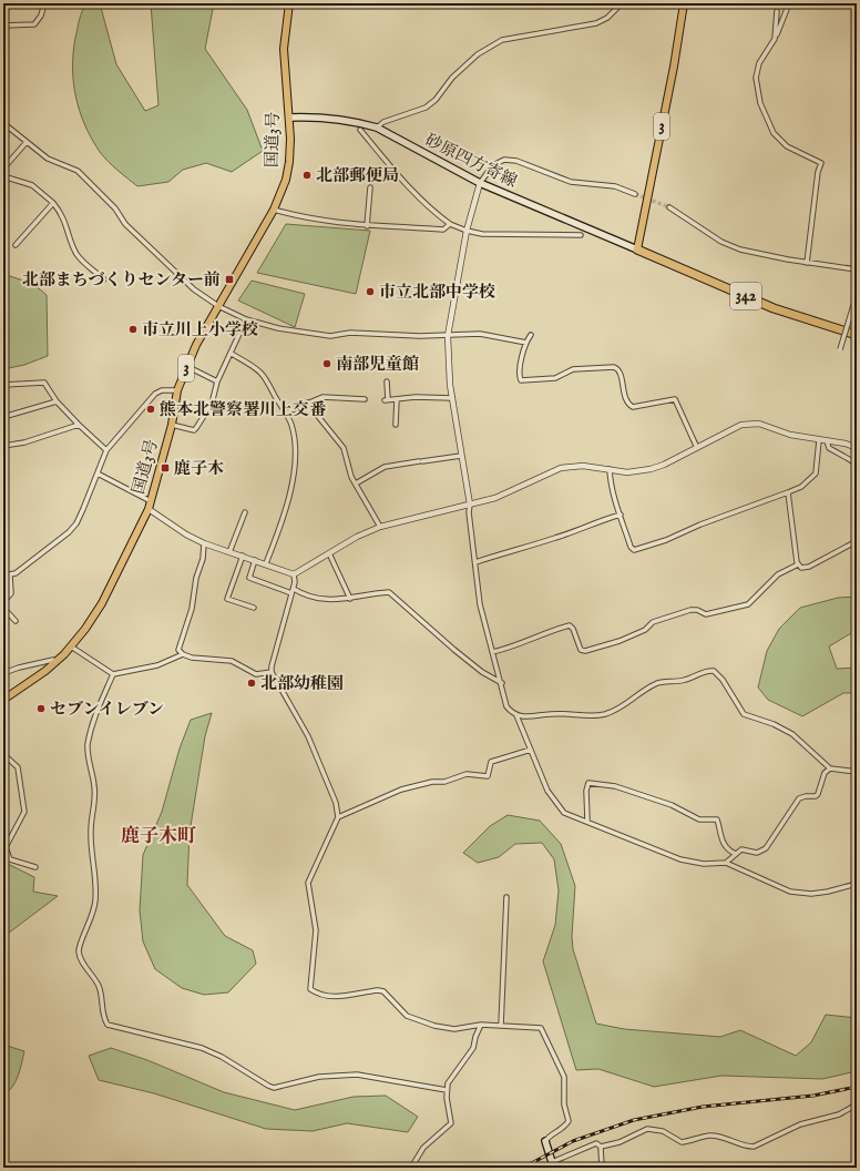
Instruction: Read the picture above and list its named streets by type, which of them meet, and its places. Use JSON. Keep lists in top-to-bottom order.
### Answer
{
  "streets": {
    "highway": ["3", "国道3号", "342"],
    "main road": ["砂原四方寄線"]
  },
  "crossings": [
    ["3", "砂原四方寄線"],
    ["3", "342"],
    ["国道3号", "砂原四方寄線"],
    ["砂原四方寄線", "342"]
  ],
  "districts": ["鹿子木町"],
  "places": {
    "other": [
      "北部郵便局",
      "市立北部中学校",
      "市立川上小学校",
      "南部児童館",
      "熊本北警察署川上交番",
      "北部幼稚園",
      "セブンイレブン"
    ],
    "transit": ["北部まちづくりセンター前", "鹿子木"]
  }
}
